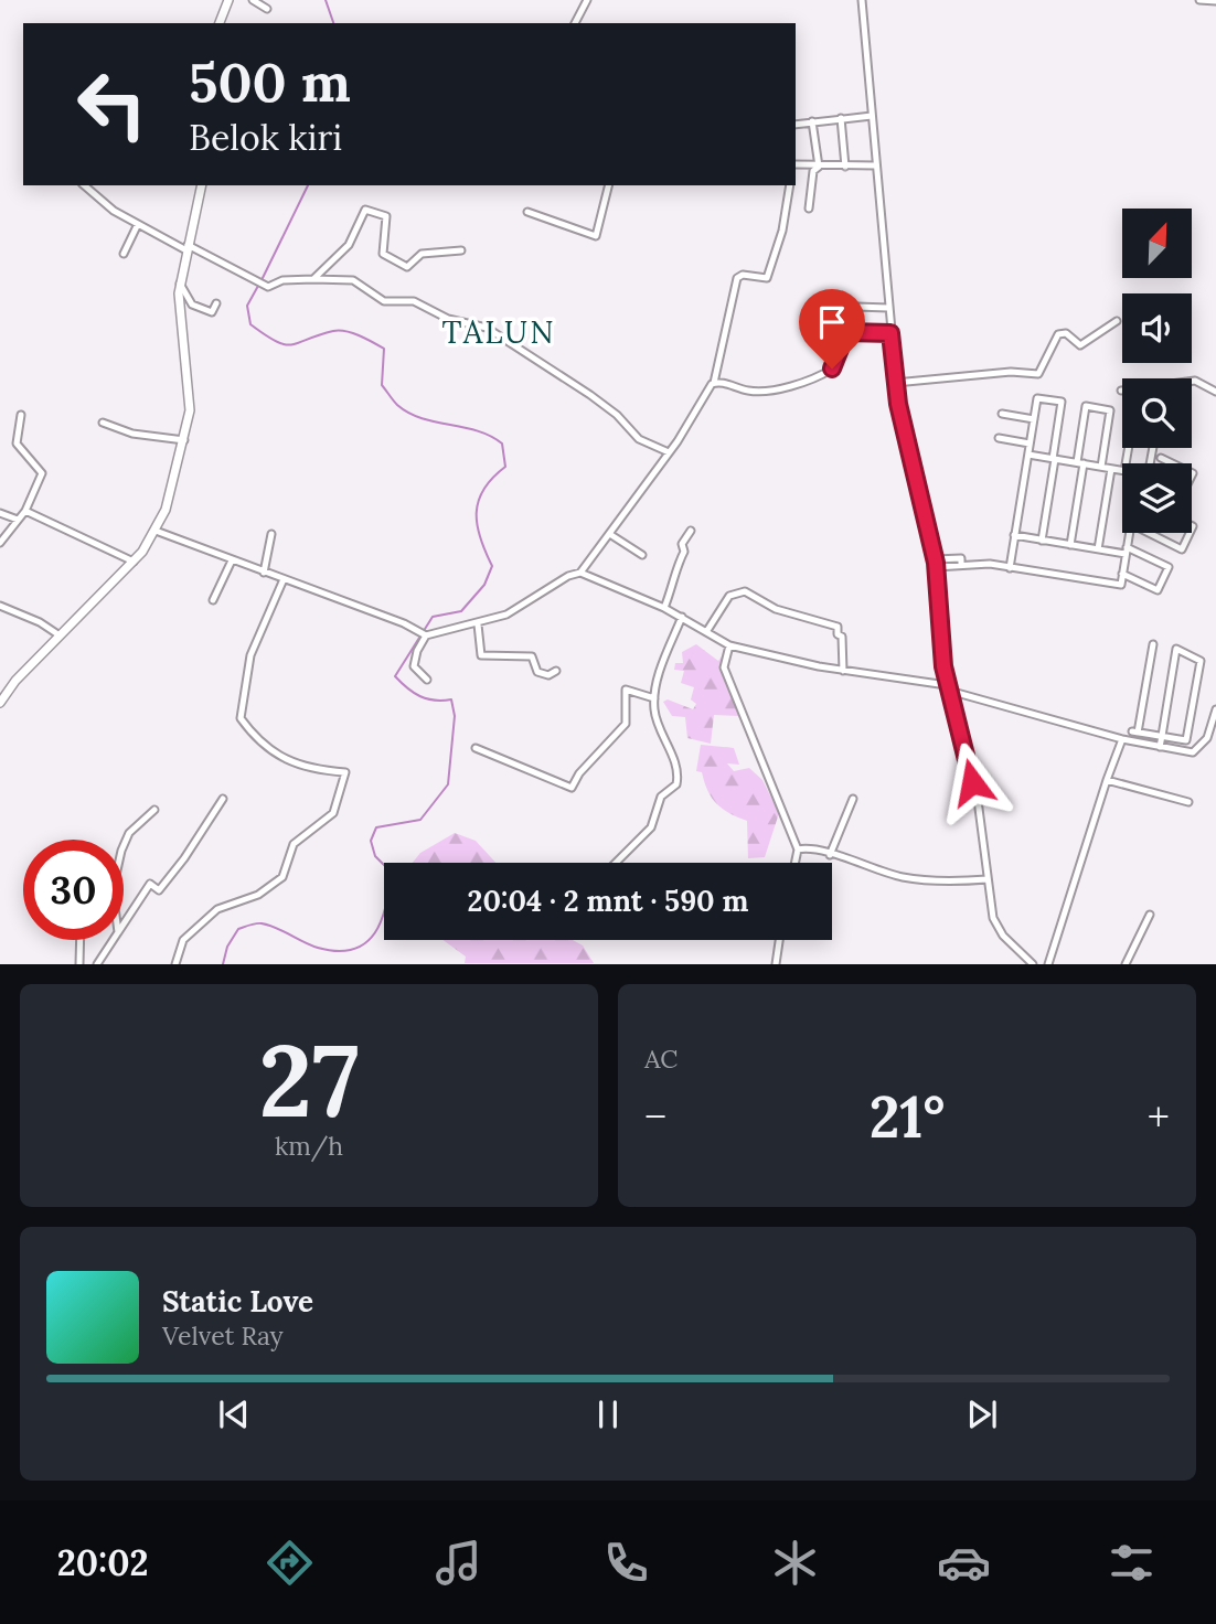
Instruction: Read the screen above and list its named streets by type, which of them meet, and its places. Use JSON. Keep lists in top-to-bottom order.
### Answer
{
  "districts": ["TALUN"],
  "north": "top right",
  "page": {
    "turn": ["500 m", "Belok kiri"],
    "limit": "30",
    "trip": "20:04 · 2 mnt · 590 m",
    "tile": [
      ["27", "km/h"],
      "AC"
    ],
    "heat": ["−", "21°", "+"],
    "song": ["Static Love", "Velvet Ray"],
    "tabs": "20:02"
  }
}
